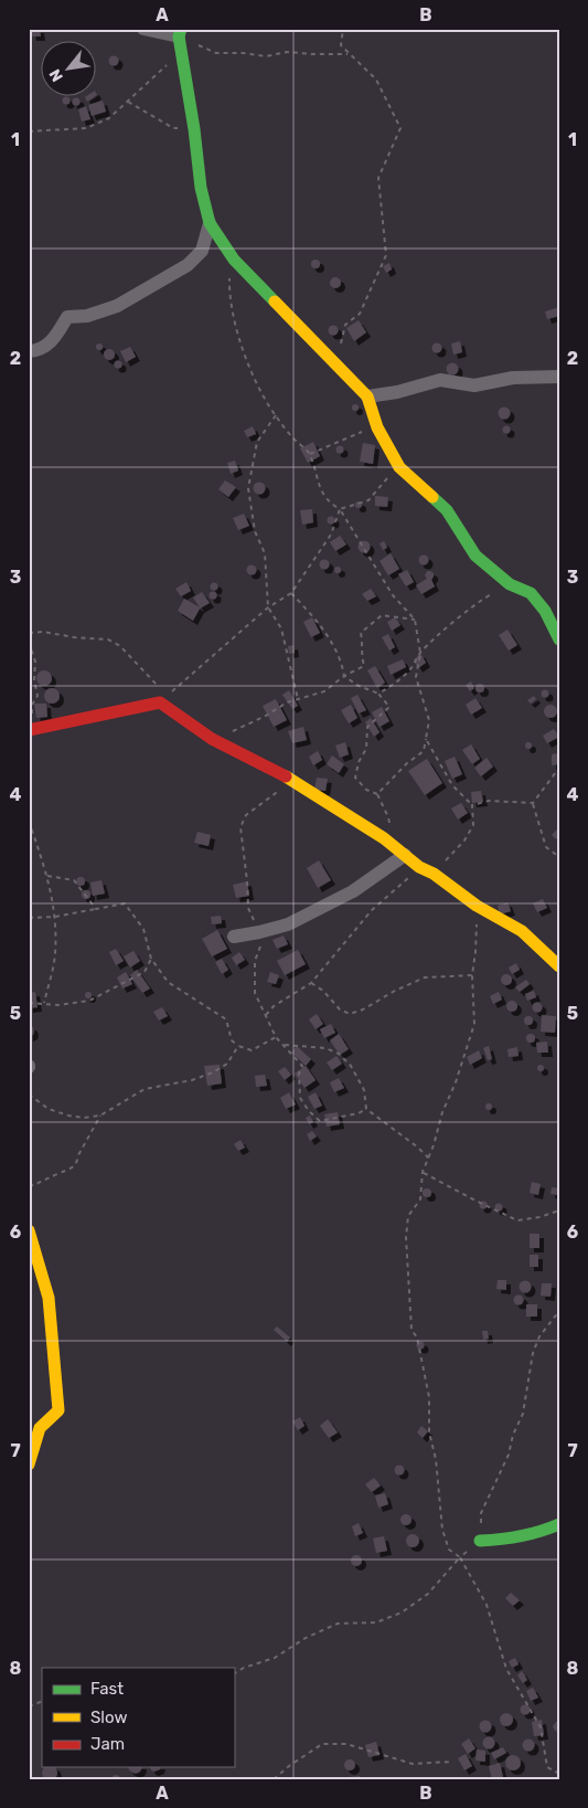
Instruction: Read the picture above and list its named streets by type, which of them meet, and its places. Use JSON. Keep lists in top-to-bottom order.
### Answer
{
  "legend": ["Fast", "Slow", "Jam"],
  "north": "bottom left",
  "grid": {
    "columns": ["A", "B"],
    "rows": [
      "1",
      "2",
      "3",
      "4",
      "5",
      "6",
      "7",
      "8"
    ]
  }
}
